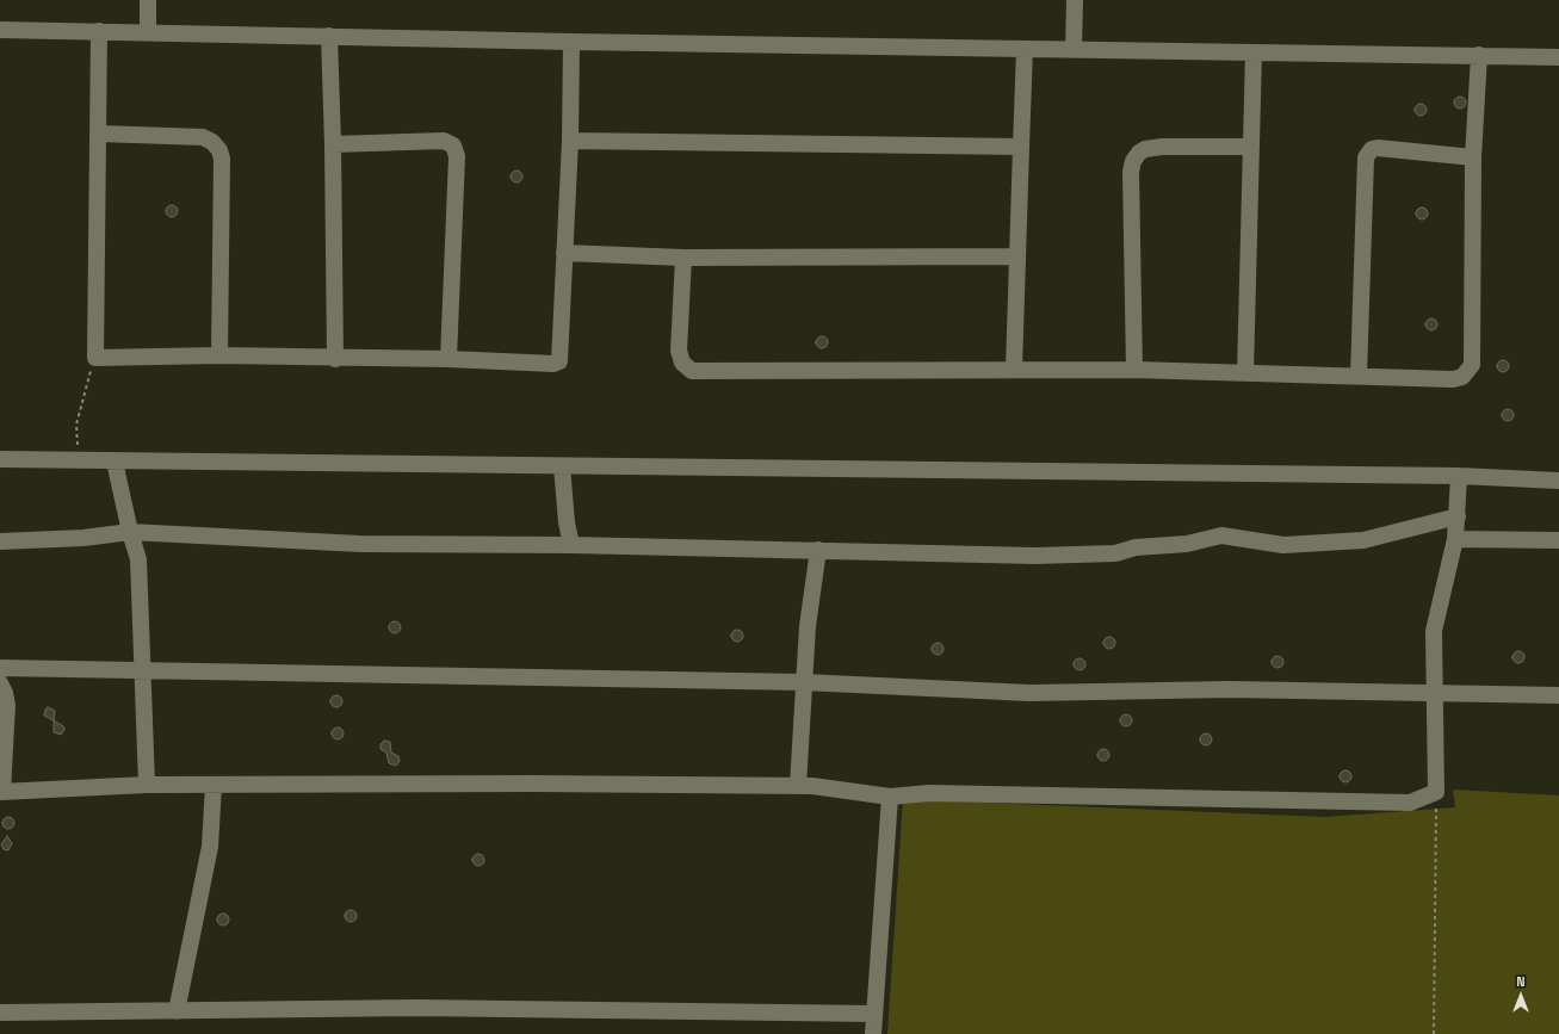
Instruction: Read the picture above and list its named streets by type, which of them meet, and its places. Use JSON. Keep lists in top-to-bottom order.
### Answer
{
  "north": "top"
}
